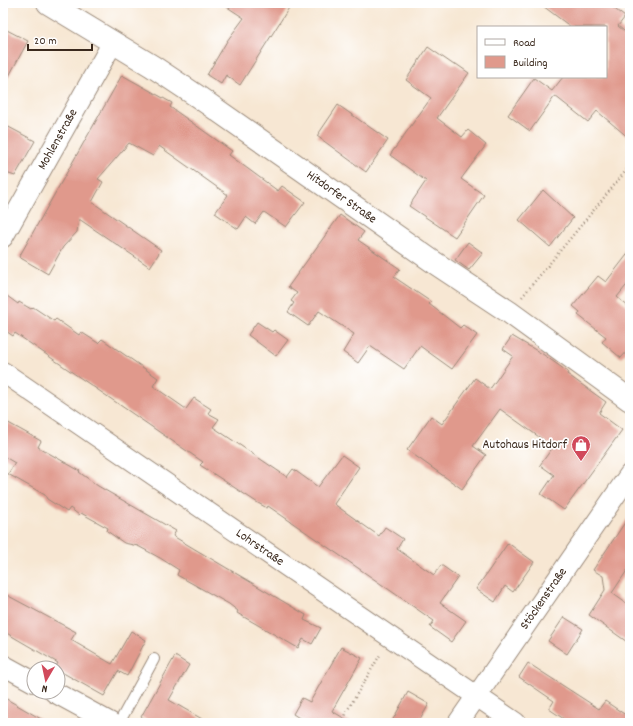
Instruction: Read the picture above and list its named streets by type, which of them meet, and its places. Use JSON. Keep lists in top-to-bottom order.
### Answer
{
  "streets": {
    "street": [
      "Mohlenstraße",
      "Hitdorfer Straße",
      "Lohrstraße",
      "Stöckenstraße"
    ]
  },
  "crossings": [
    ["Mohlenstraße", "Hitdorfer Straße"],
    ["Lohrstraße", "Stöckenstraße"]
  ],
  "places": {
    "shop": ["Autohaus Hitdorf"]
  },
  "legend": ["Road", "Building"],
  "scale_bar": "20 m",
  "north": "bottom"
}
